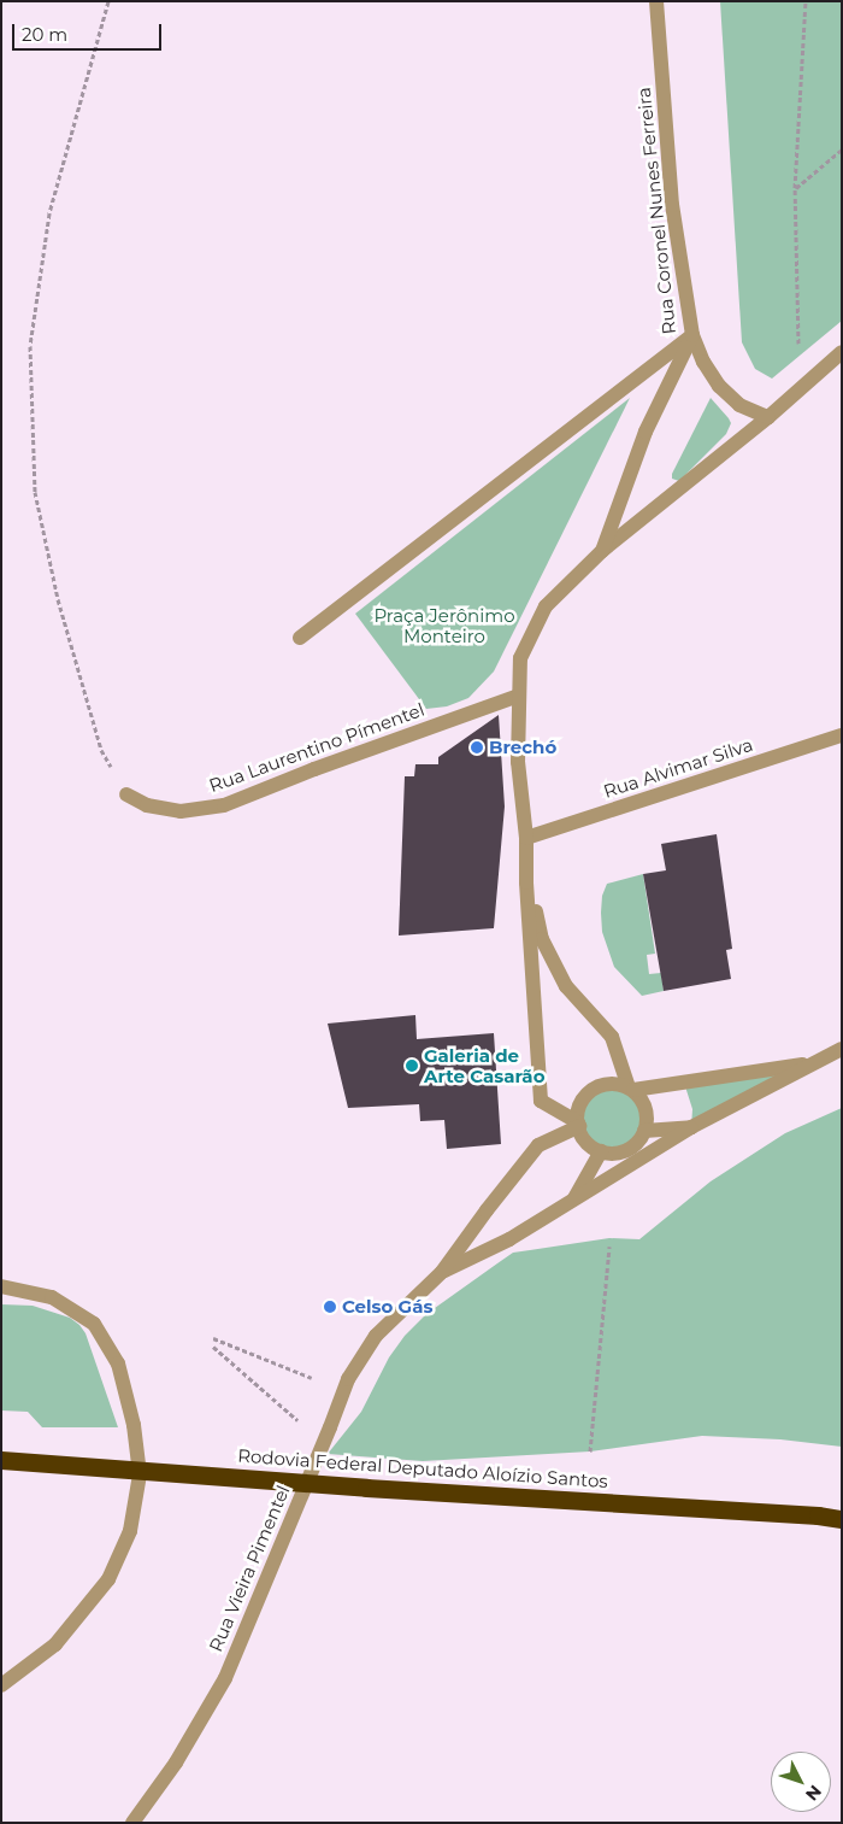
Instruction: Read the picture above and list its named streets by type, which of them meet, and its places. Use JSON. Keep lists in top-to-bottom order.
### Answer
{
  "streets": {
    "highway": ["Rodovia Federal Deputado Aloízio Santos"],
    "street": [
      "Rua Coronel Nunes Ferreira",
      "Rua Laurentino Pímentel",
      "Rua Alvimar Silva",
      "Rua Vieira Pimentel"
    ]
  },
  "crossings": [
    ["Rua Coronel Nunes Ferreira", "Rua Laurentino Pímentel"],
    ["Rua Coronel Nunes Ferreira", "Rua Alvimar Silva"]
  ],
  "parks": ["Praça Jerônimo Monteiro"],
  "places": ["Brechó", "Galeria de Arte Casarão", "Celso Gás"],
  "scale_bar": "20 m",
  "north": "bottom right"
}
